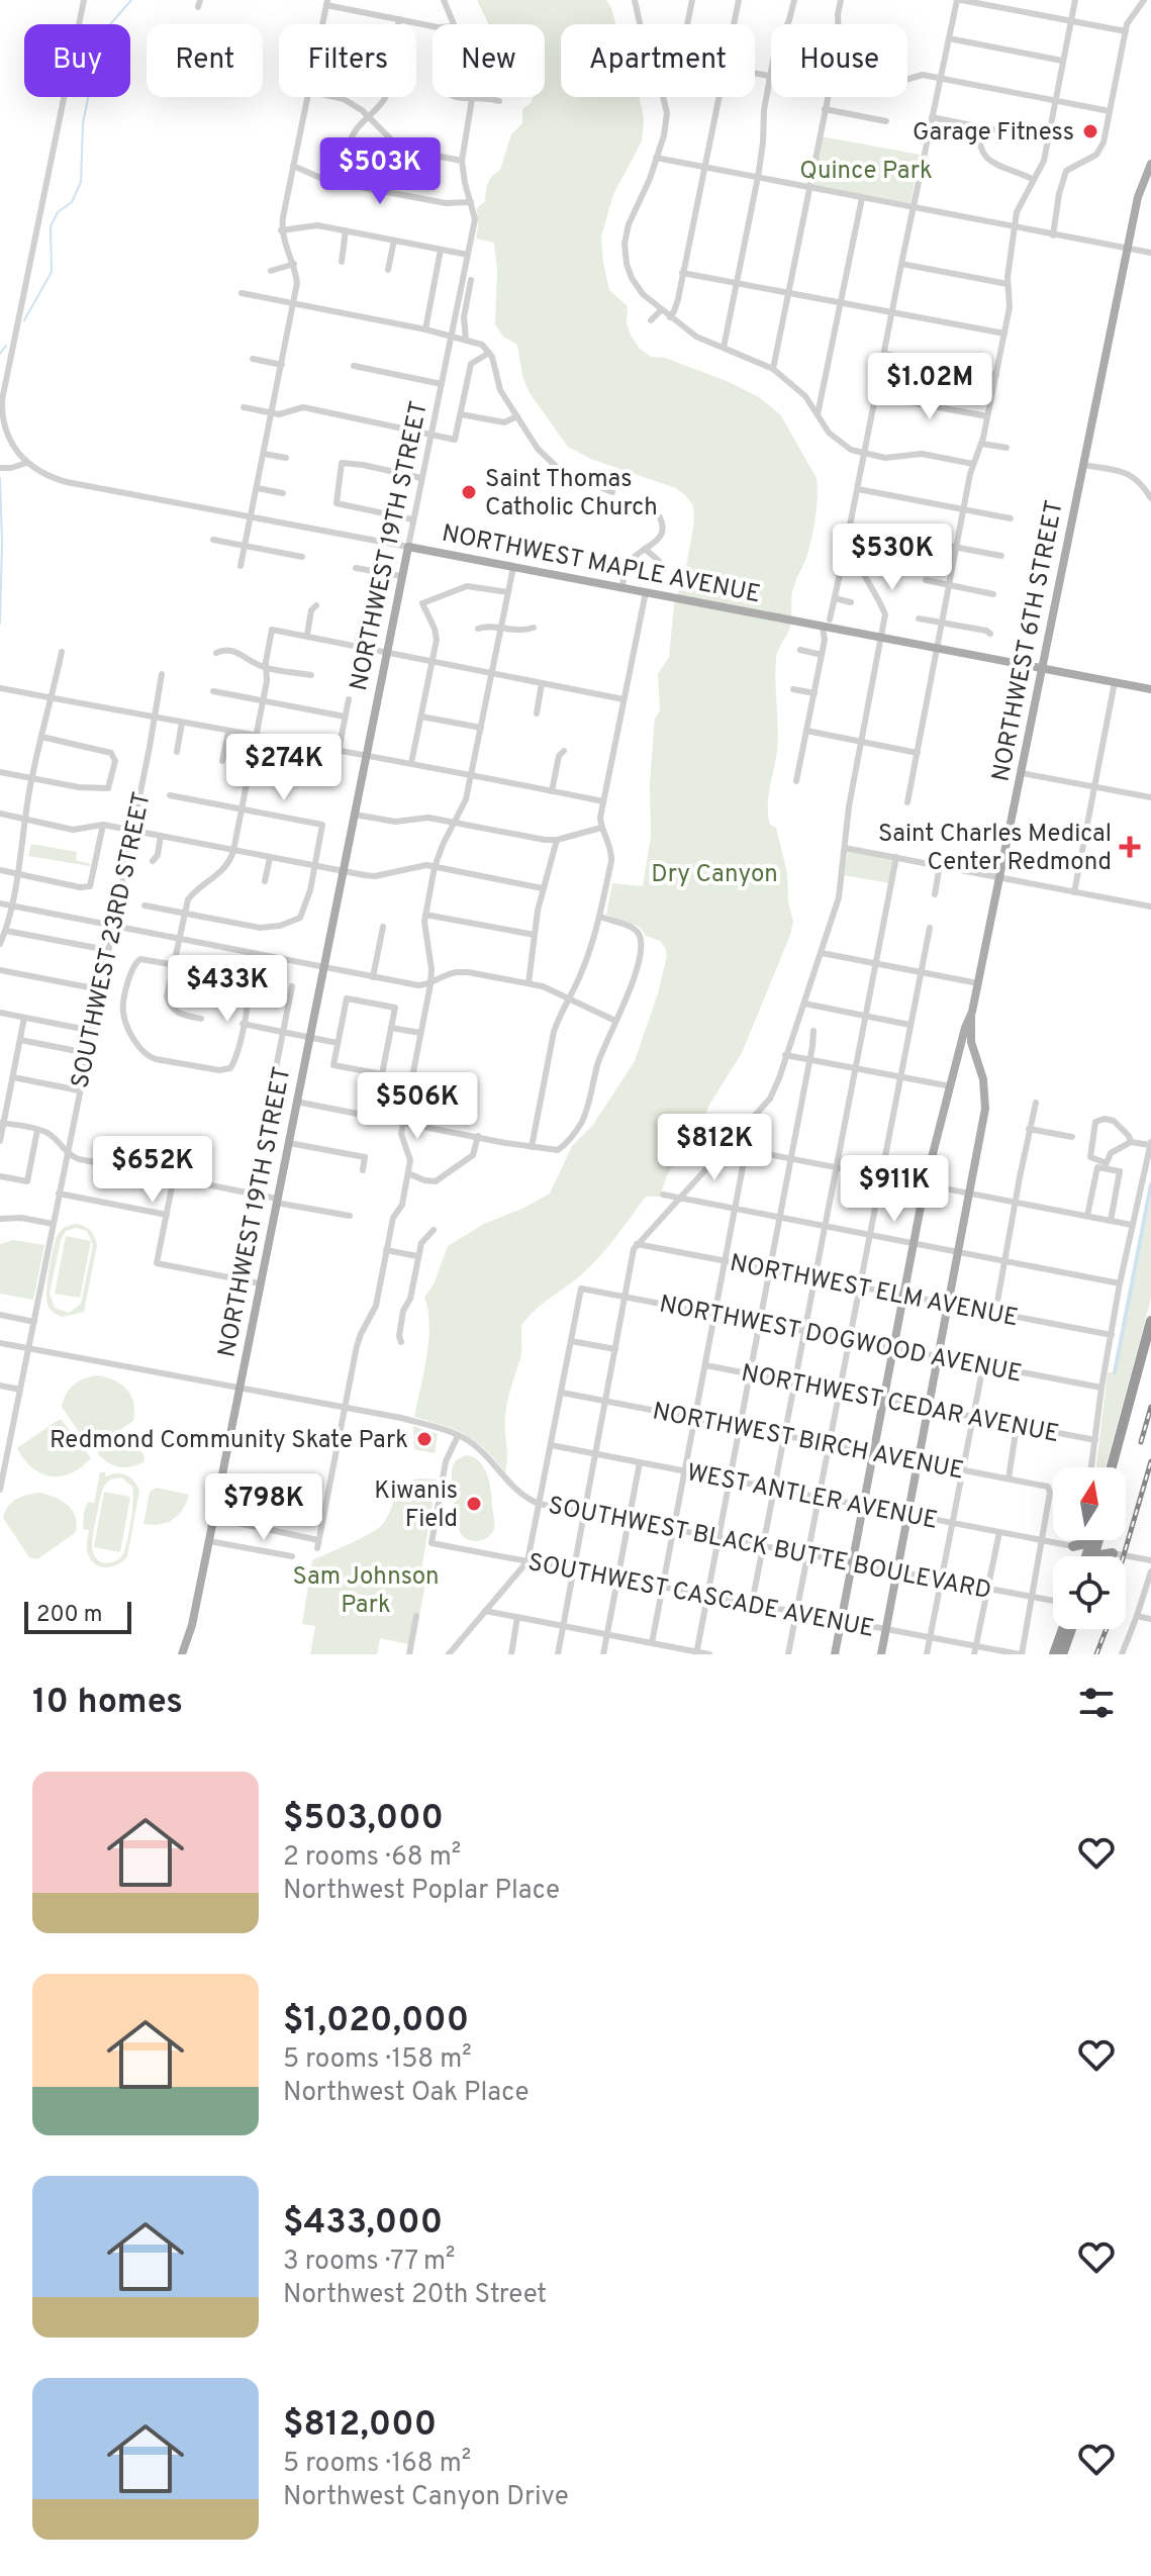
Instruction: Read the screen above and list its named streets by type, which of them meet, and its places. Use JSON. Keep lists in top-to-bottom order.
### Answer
{
  "streets": {
    "main road": ["NORTHWEST 19TH STREET", "NORTHWEST MAPLE AVENUE", "NORTHWEST 6TH STREET"],
    "street": [
      "SOUTHWEST 23RD STREET",
      "NORTHWEST ELM AVENUE",
      "NORTHWEST DOGWOOD AVENUE",
      "NORTHWEST CEDAR AVENUE",
      "NORTHWEST BIRCH AVENUE",
      "WEST ANTLER AVENUE",
      "SOUTHWEST BLACK BUTTE BOULEVARD",
      "SOUTHWEST CASCADE AVENUE"
    ]
  },
  "crossings": [
    ["NORTHWEST 19TH STREET", "NORTHWEST MAPLE AVENUE"],
    ["NORTHWEST MAPLE AVENUE", "NORTHWEST 6TH STREET"],
    ["NORTHWEST 6TH STREET", "NORTHWEST ELM AVENUE"],
    ["NORTHWEST 6TH STREET", "NORTHWEST DOGWOOD AVENUE"],
    ["NORTHWEST 6TH STREET", "NORTHWEST CEDAR AVENUE"],
    ["NORTHWEST 6TH STREET", "NORTHWEST BIRCH AVENUE"],
    ["NORTHWEST 6TH STREET", "WEST ANTLER AVENUE"],
    ["NORTHWEST 6TH STREET", "SOUTHWEST BLACK BUTTE BOULEVARD"],
    ["NORTHWEST 6TH STREET", "SOUTHWEST CASCADE AVENUE"],
    ["NORTHWEST BIRCH AVENUE", "WEST ANTLER AVENUE"],
    ["SOUTHWEST BLACK BUTTE BOULEVARD", "SOUTHWEST CASCADE AVENUE"]
  ],
  "parks": ["Quince Park", "Dry Canyon", "Sam Johnson Park"],
  "places": {
    "other": [
      "Garage Fitness",
      "Saint Thomas Catholic Church",
      "Redmond Community Skate Park",
      "Kiwanis Field"
    ],
    "health": ["Saint Charles Medical Center Redmond"]
  },
  "scale_bar": "200 m",
  "north": "top",
  "page": {
    "chip": [
      "Buy",
      "Rent",
      "Filters",
      "New",
      "Apartment",
      "House"
    ],
    "price": [
      "$503K",
      "$1.02M",
      "$530K",
      "$274K",
      "$433K",
      "$506K",
      "$812K",
      "$652K",
      "$911K",
      "$798K"
    ],
    "scale": "200 m",
    "heading": "10 homes",
    "list": [
      {
        "name": "$503,000",
        "note": "2 rooms · 68 m² · Northwest Poplar Place"
      },
      {
        "name": "$1,020,000",
        "note": "5 rooms · 158 m² · Northwest Oak Place"
      },
      {
        "name": "$433,000",
        "note": "3 rooms · 77 m² · Northwest 20th Street"
      },
      {
        "name": "$812,000",
        "note": "5 rooms · 168 m² · Northwest Canyon Drive"
      }
    ]
  }
}
